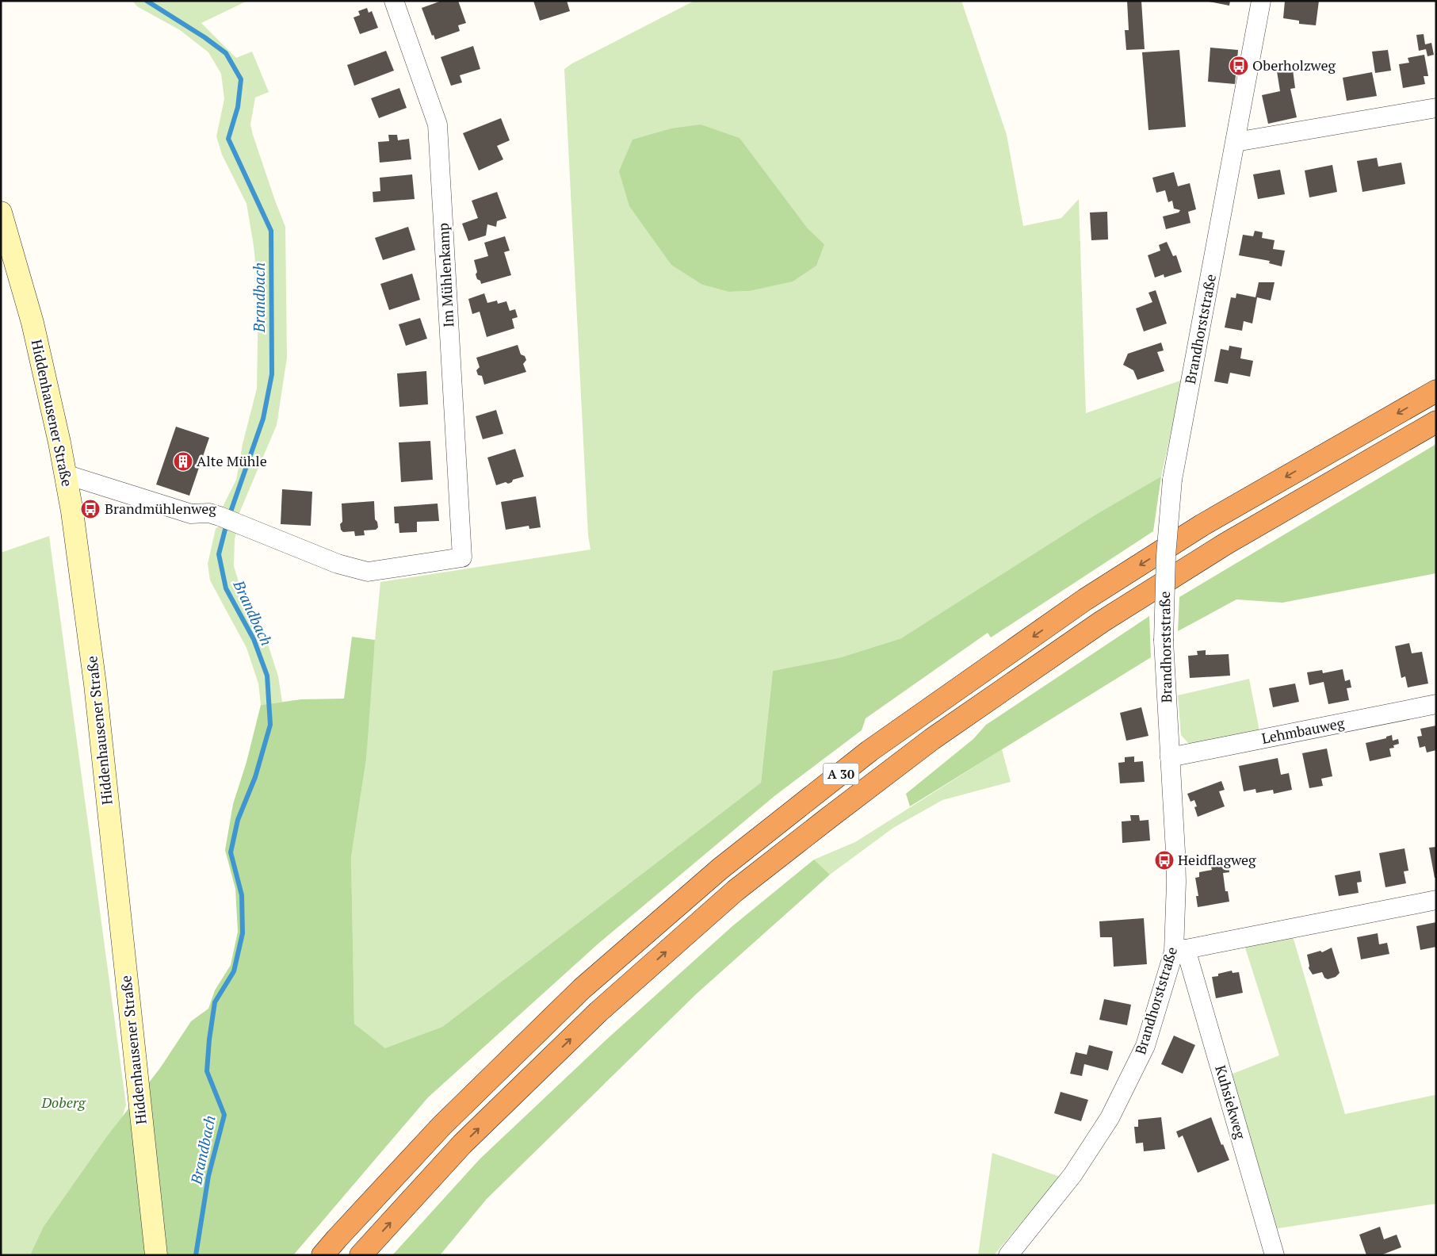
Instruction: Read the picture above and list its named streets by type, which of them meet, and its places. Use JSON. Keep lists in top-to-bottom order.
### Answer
{
  "streets": {
    "highway": ["A 30"],
    "street": [
      "Im Mühlenkamp",
      "Brandhorststraße",
      "Hiddenhausener Straße",
      "Lehmbauweg",
      "Kuhsiekweg"
    ]
  },
  "crossings": [
    ["Im Mühlenkamp", "Hiddenhausener Straße"],
    ["Brandhorststraße", "Lehmbauweg"],
    ["Brandhorststraße", "Kuhsiekweg"]
  ],
  "water": ["Brandbach"],
  "parks": ["Doberg"],
  "places": {
    "bus stop": ["Oberholzweg", "Brandmühlenweg", "Heidflagweg"],
    "building": ["Alte Mühle"]
  }
}
